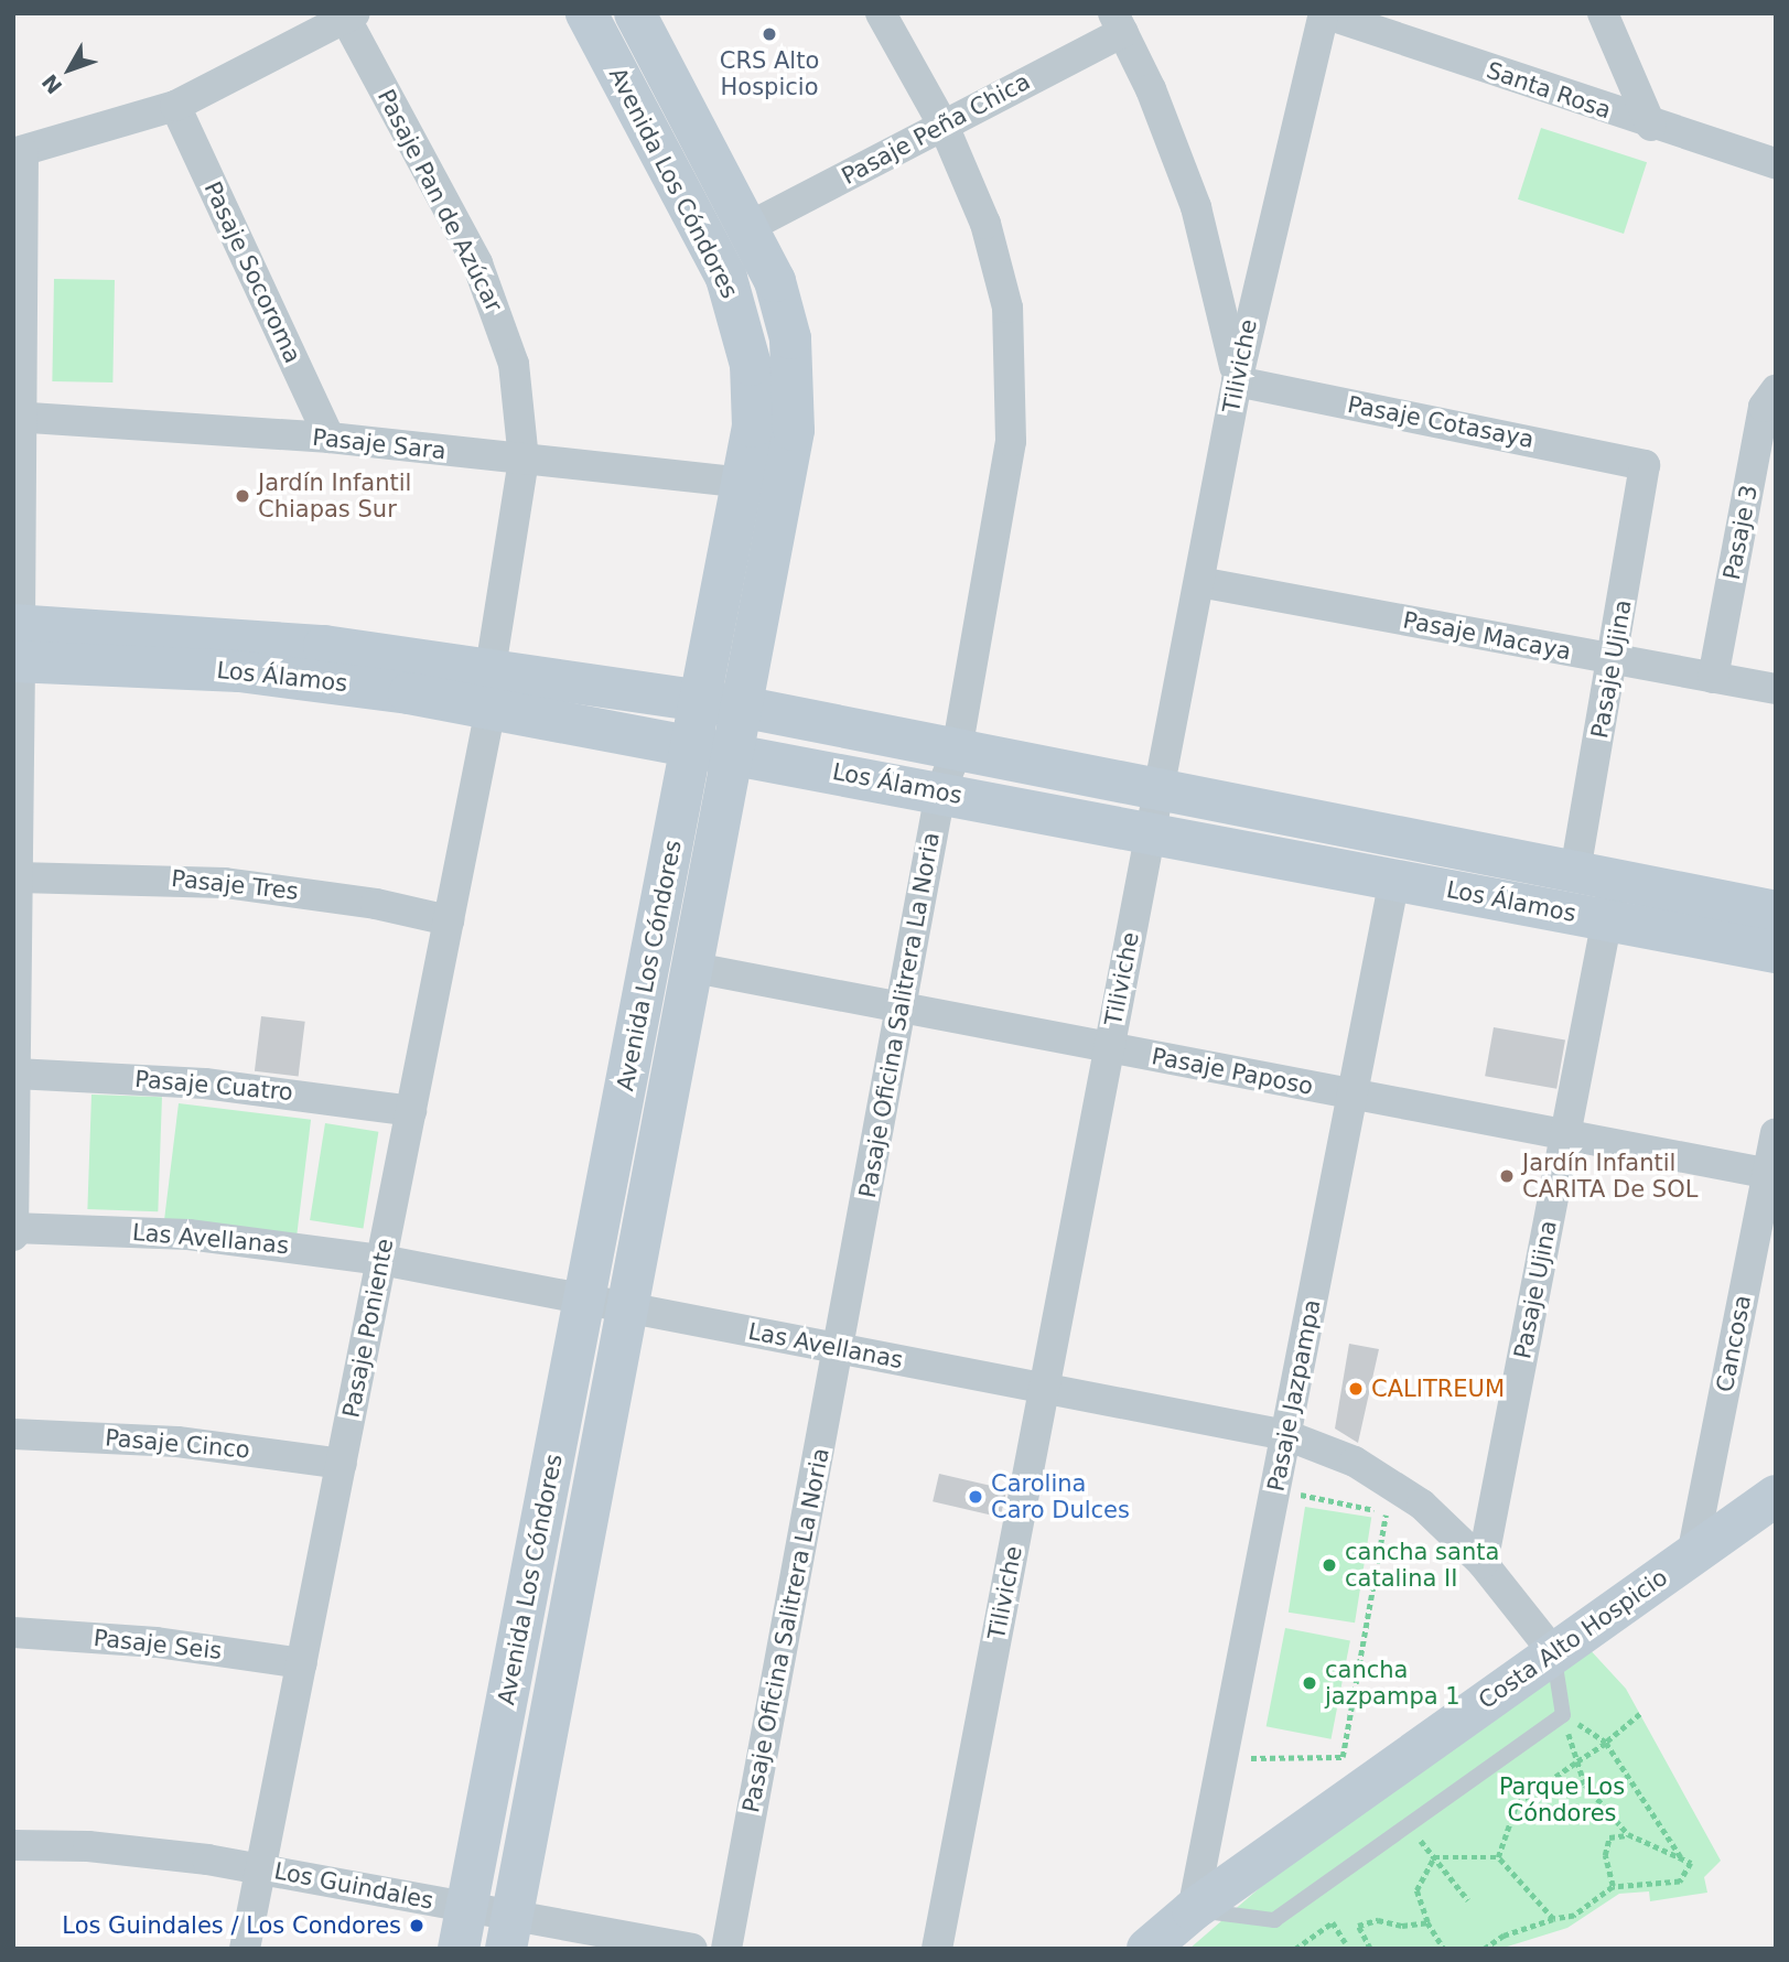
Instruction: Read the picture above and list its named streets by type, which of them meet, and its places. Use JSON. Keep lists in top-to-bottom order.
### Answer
{
  "streets": {
    "street": [
      "Santa Rosa",
      "Pasaje Peña Chica",
      "Avenida Los Cóndores",
      "Pasaje Pan de Azúcar",
      "Pasaje Socoroma",
      "Tiliviche",
      "Pasaje Cotasaya",
      "Pasaje Sara",
      "Pasaje 3",
      "Pasaje Macaya",
      "Pasaje Ujina",
      "Los Álamos",
      "Pasaje Tres",
      "Pasaje Oficina Salitrera La Noria",
      "Pasaje Paposo",
      "Pasaje Cuatro",
      "Las Avellanas",
      "Pasaje Poniente",
      "Cancosa",
      "Pasaje Jazpampa",
      "Pasaje Cinco",
      "Costa Alto Hospicio",
      "Pasaje Seis",
      "Los Guindales"
    ]
  },
  "crossings": [
    ["Santa Rosa", "Tiliviche"],
    ["Pasaje Peña Chica", "Avenida Los Cóndores"],
    ["Pasaje Peña Chica", "Pasaje Oficina Salitrera La Noria"],
    ["Avenida Los Cóndores", "Pasaje Sara"],
    ["Avenida Los Cóndores", "Los Álamos"],
    ["Avenida Los Cóndores", "Pasaje Paposo"],
    ["Avenida Los Cóndores", "Las Avellanas"],
    ["Avenida Los Cóndores", "Los Guindales"],
    ["Pasaje Pan de Azúcar", "Pasaje Sara"],
    ["Pasaje Pan de Azúcar", "Los Álamos"],
    ["Pasaje Pan de Azúcar", "Pasaje Poniente"],
    ["Pasaje Socoroma", "Pasaje Sara"],
    ["Tiliviche", "Pasaje Cotasaya"],
    ["Tiliviche", "Pasaje Macaya"],
    ["Tiliviche", "Los Álamos"],
    ["Tiliviche", "Pasaje Paposo"],
    ["Tiliviche", "Las Avellanas"],
    ["Pasaje Cotasaya", "Pasaje Ujina"],
    ["Pasaje 3", "Pasaje Macaya"],
    ["Pasaje Macaya", "Pasaje Ujina"],
    ["Pasaje Ujina", "Los Álamos"],
    ["Pasaje Ujina", "Pasaje Paposo"],
    ["Pasaje Ujina", "Las Avellanas"],
    ["Los Álamos", "Pasaje Oficina Salitrera La Noria"],
    ["Los Álamos", "Pasaje Poniente"],
    ["Los Álamos", "Pasaje Jazpampa"],
    ["Pasaje Tres", "Pasaje Poniente"],
    ["Pasaje Oficina Salitrera La Noria", "Pasaje Paposo"],
    ["Pasaje Oficina Salitrera La Noria", "Las Avellanas"],
    ["Pasaje Paposo", "Cancosa"],
    ["Pasaje Paposo", "Pasaje Jazpampa"],
    ["Pasaje Cuatro", "Pasaje Poniente"],
    ["Las Avellanas", "Pasaje Poniente"],
    ["Las Avellanas", "Pasaje Jazpampa"],
    ["Las Avellanas", "Costa Alto Hospicio"],
    ["Pasaje Poniente", "Pasaje Cinco"],
    ["Pasaje Poniente", "Pasaje Seis"],
    ["Pasaje Poniente", "Los Guindales"],
    ["Cancosa", "Costa Alto Hospicio"],
    ["Pasaje Jazpampa", "Costa Alto Hospicio"]
  ],
  "parks": ["Parque Los Cóndores"],
  "places": [
    "CRS Alto Hospicio",
    "Jardín Infantil Chiapas Sur",
    "Jardín Infantil CARITA De SOL",
    "CALITREUM",
    "Carolina Caro Dulces",
    "cancha santa catalina II",
    "cancha jazpampa 1",
    "Los Guindales / Los Condores"
  ],
  "north": "bottom left"
}
